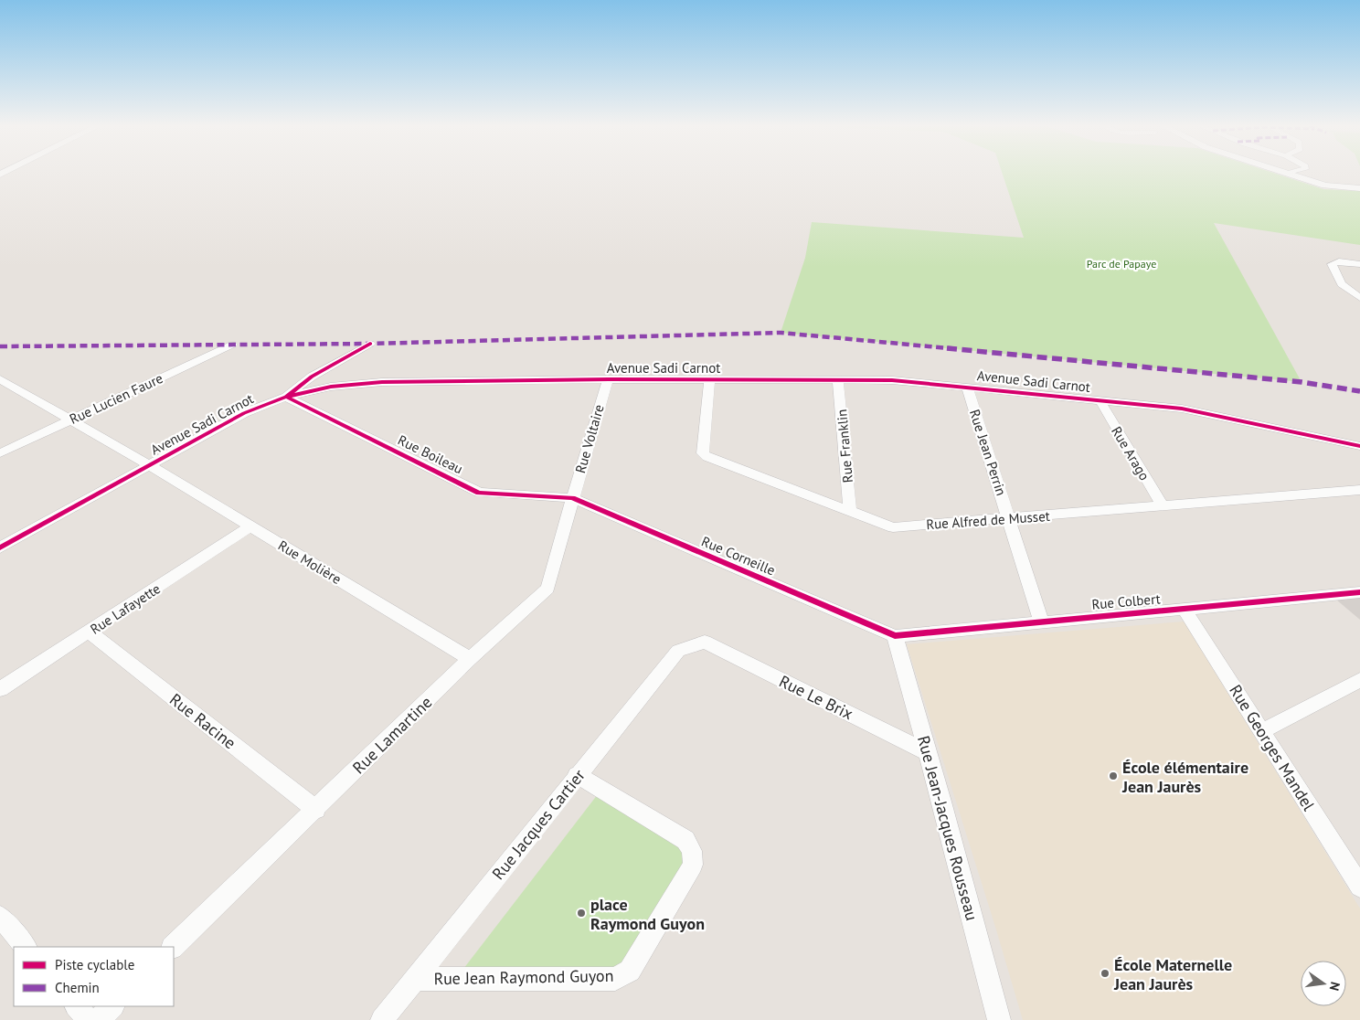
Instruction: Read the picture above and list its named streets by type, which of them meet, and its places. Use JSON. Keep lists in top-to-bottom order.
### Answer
{
  "streets": {
    "street": [
      "Avenue Sadi Carnot",
      "Rue Lucien Faure",
      "Rue Voltaire",
      "Rue Franklin",
      "Rue Jean Perrin",
      "Rue Arago",
      "Rue Boileau",
      "Rue Alfred de Musset",
      "Rue Corneille",
      "Rue Molière",
      "Rue Colbert",
      "Rue Lafayette",
      "Rue Le Brix",
      "Rue Racine",
      "Rue Lamartine",
      "Rue Georges Mandel",
      "Rue Jacques Cartier",
      "Rue Jean-Jacques Rousseau",
      "Rue Jean Raymond Guyon"
    ]
  },
  "crossings": [
    ["Avenue Sadi Carnot", "Rue Voltaire"],
    ["Avenue Sadi Carnot", "Rue Franklin"],
    ["Avenue Sadi Carnot", "Rue Jean Perrin"],
    ["Avenue Sadi Carnot", "Rue Arago"],
    ["Avenue Sadi Carnot", "Rue Boileau"],
    ["Avenue Sadi Carnot", "Rue Alfred de Musset"],
    ["Avenue Sadi Carnot", "Rue Molière"],
    ["Rue Lucien Faure", "Rue Molière"],
    ["Rue Voltaire", "Rue Boileau"],
    ["Rue Voltaire", "Rue Corneille"],
    ["Rue Voltaire", "Rue Lamartine"],
    ["Rue Franklin", "Rue Alfred de Musset"],
    ["Rue Jean Perrin", "Rue Alfred de Musset"],
    ["Rue Jean Perrin", "Rue Colbert"],
    ["Rue Arago", "Rue Alfred de Musset"],
    ["Rue Boileau", "Rue Corneille"],
    ["Rue Boileau", "Rue Lamartine"],
    ["Rue Corneille", "Rue Colbert"],
    ["Rue Corneille", "Rue Lamartine"],
    ["Rue Corneille", "Rue Jean-Jacques Rousseau"],
    ["Rue Molière", "Rue Lafayette"],
    ["Rue Molière", "Rue Lamartine"],
    ["Rue Colbert", "Rue Georges Mandel"],
    ["Rue Colbert", "Rue Jean-Jacques Rousseau"],
    ["Rue Lafayette", "Rue Racine"],
    ["Rue Le Brix", "Rue Jacques Cartier"],
    ["Rue Le Brix", "Rue Jean-Jacques Rousseau"],
    ["Rue Racine", "Rue Lamartine"],
    ["Rue Jacques Cartier", "Rue Jean Raymond Guyon"]
  ],
  "parks": ["Parc de Papaye"],
  "places": ["École élémentaire Jean Jaurès", "place Raymond Guyon", "École Maternelle Jean Jaurès"],
  "legend": ["Piste cyclable", "Chemin"],
  "north": "right"
}
